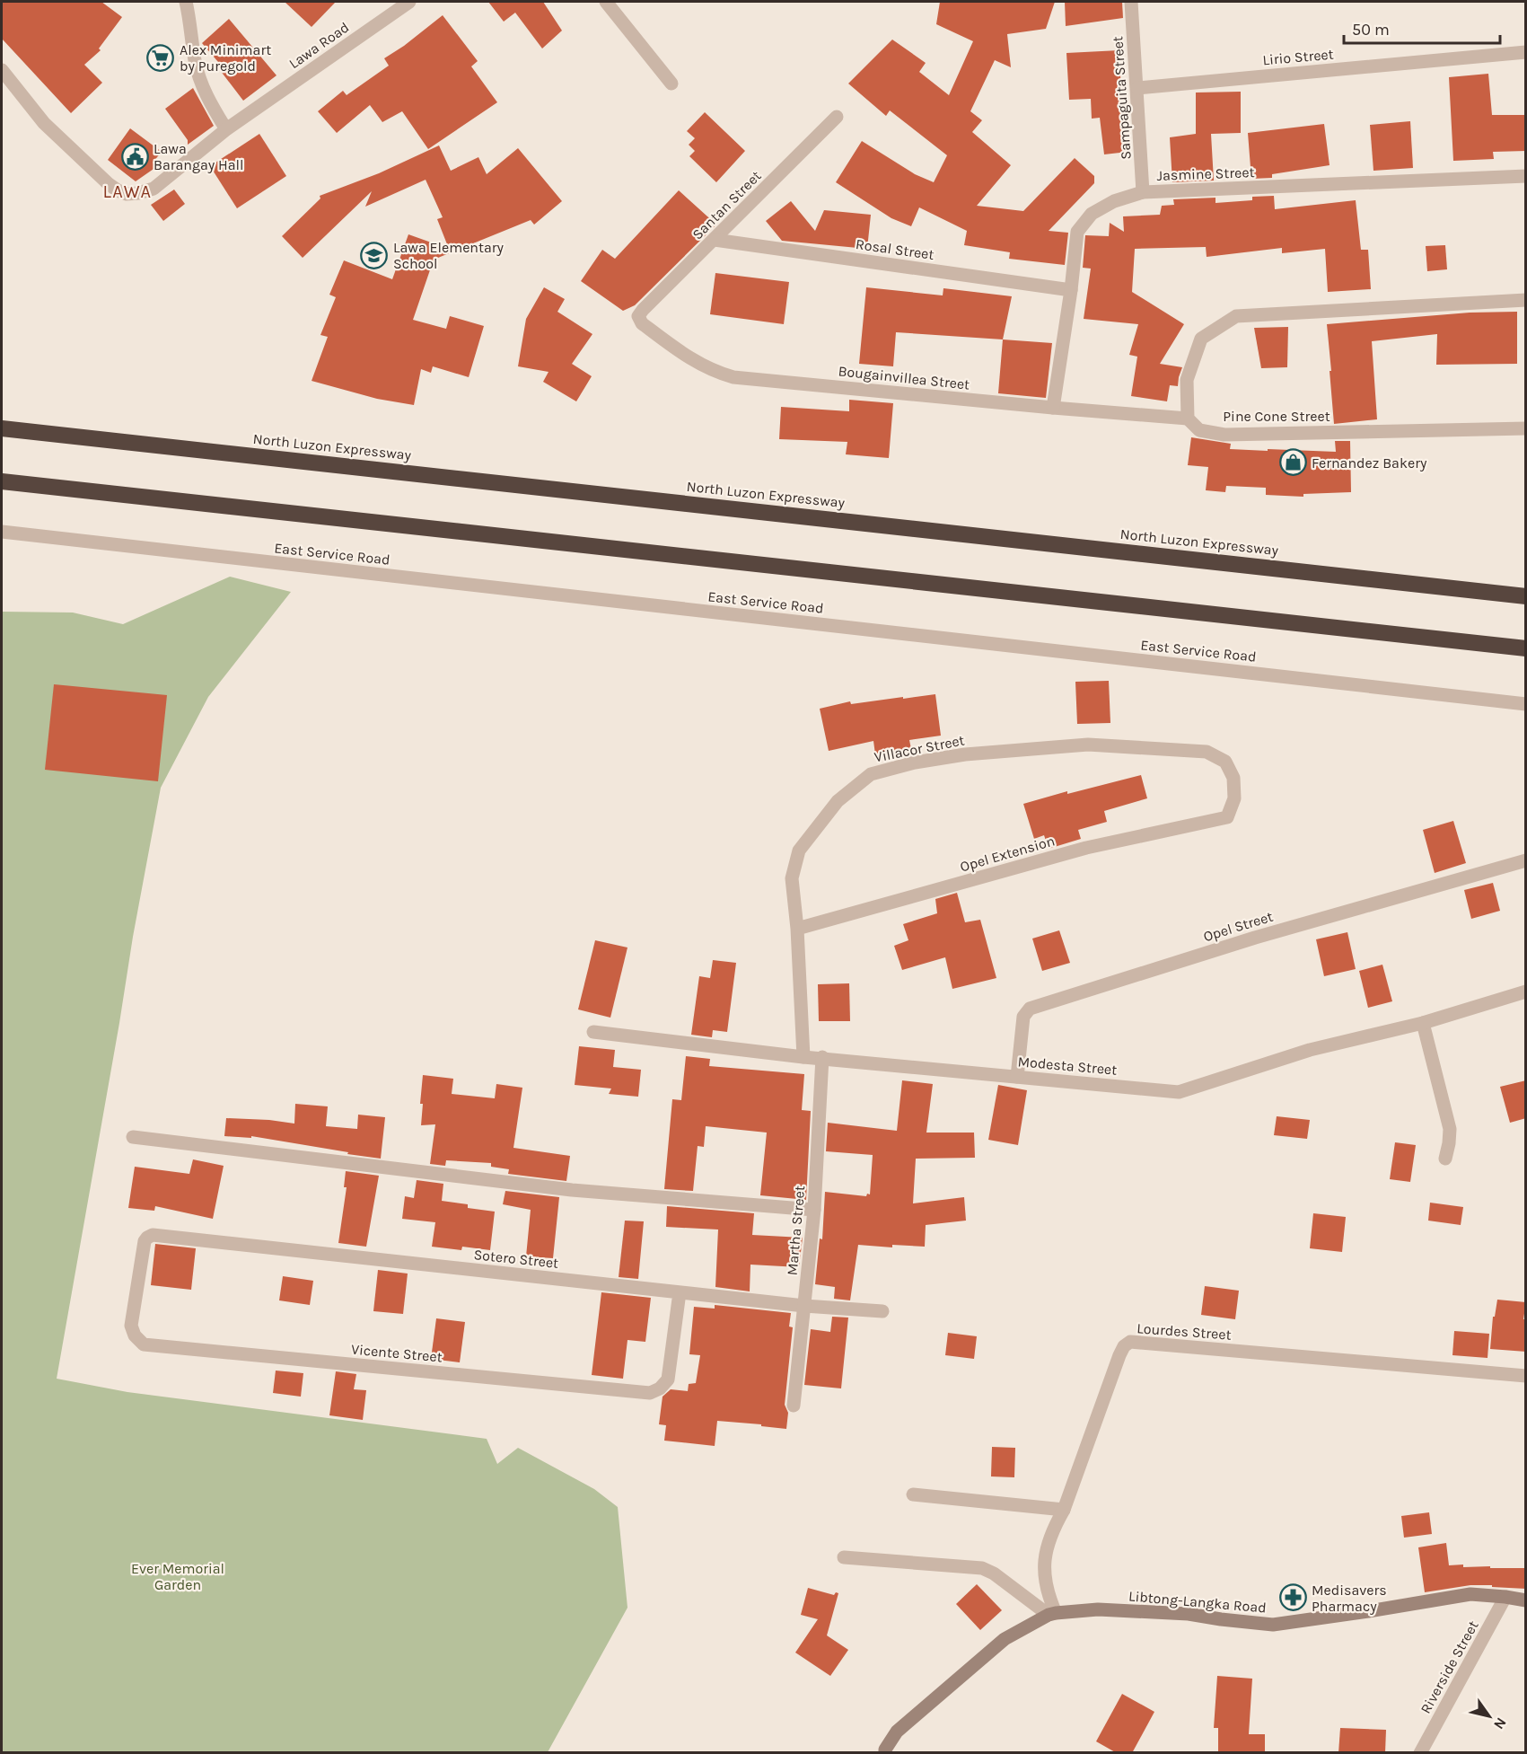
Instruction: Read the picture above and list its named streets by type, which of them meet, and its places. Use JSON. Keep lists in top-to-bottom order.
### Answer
{
  "streets": {
    "highway": ["North Luzon Expressway"],
    "main road": ["Libtong-Langka Road"],
    "street": [
      "Lawa Road",
      "Lirio Street",
      "Sampaguita Street",
      "Jasmine Street",
      "Santan Street",
      "Rosal Street",
      "Bougainvillea Street",
      "Pine Cone Street",
      "East Service Road",
      "Villacor Street",
      "Opel Extension",
      "Opel Street",
      "Modesta Street",
      "Martha Street",
      "Sotero Street",
      "Lourdes Street",
      "Vicente Street",
      "Riverside Street"
    ]
  },
  "crossings": [
    ["Lirio Street", "Sampaguita Street"],
    ["Sampaguita Street", "Jasmine Street"],
    ["Jasmine Street", "Rosal Street"],
    ["Jasmine Street", "Bougainvillea Street"],
    ["Santan Street", "Rosal Street"],
    ["Santan Street", "Bougainvillea Street"],
    ["Bougainvillea Street", "Pine Cone Street"],
    ["Villacor Street", "Opel Extension"],
    ["Villacor Street", "Modesta Street"],
    ["Opel Street", "Modesta Street"],
    ["Modesta Street", "Martha Street"],
    ["Martha Street", "Sotero Street"],
    ["Sotero Street", "Vicente Street"],
    ["Lourdes Street", "Libtong-Langka Road"],
    ["Libtong-Langka Road", "Riverside Street"]
  ],
  "districts": ["LAWA"],
  "parks": ["Ever Memorial Garden"],
  "places": {
    "supermarket": ["Alex Minimart by Puregold"],
    "public building": ["Lawa Barangay Hall"],
    "school or university": ["Lawa Elementary School"],
    "shop": ["Fernandez Bakery"],
    "pharmacy": ["Medisavers Pharmacy"]
  },
  "scale_bar": "50 m",
  "north": "bottom right"
}
